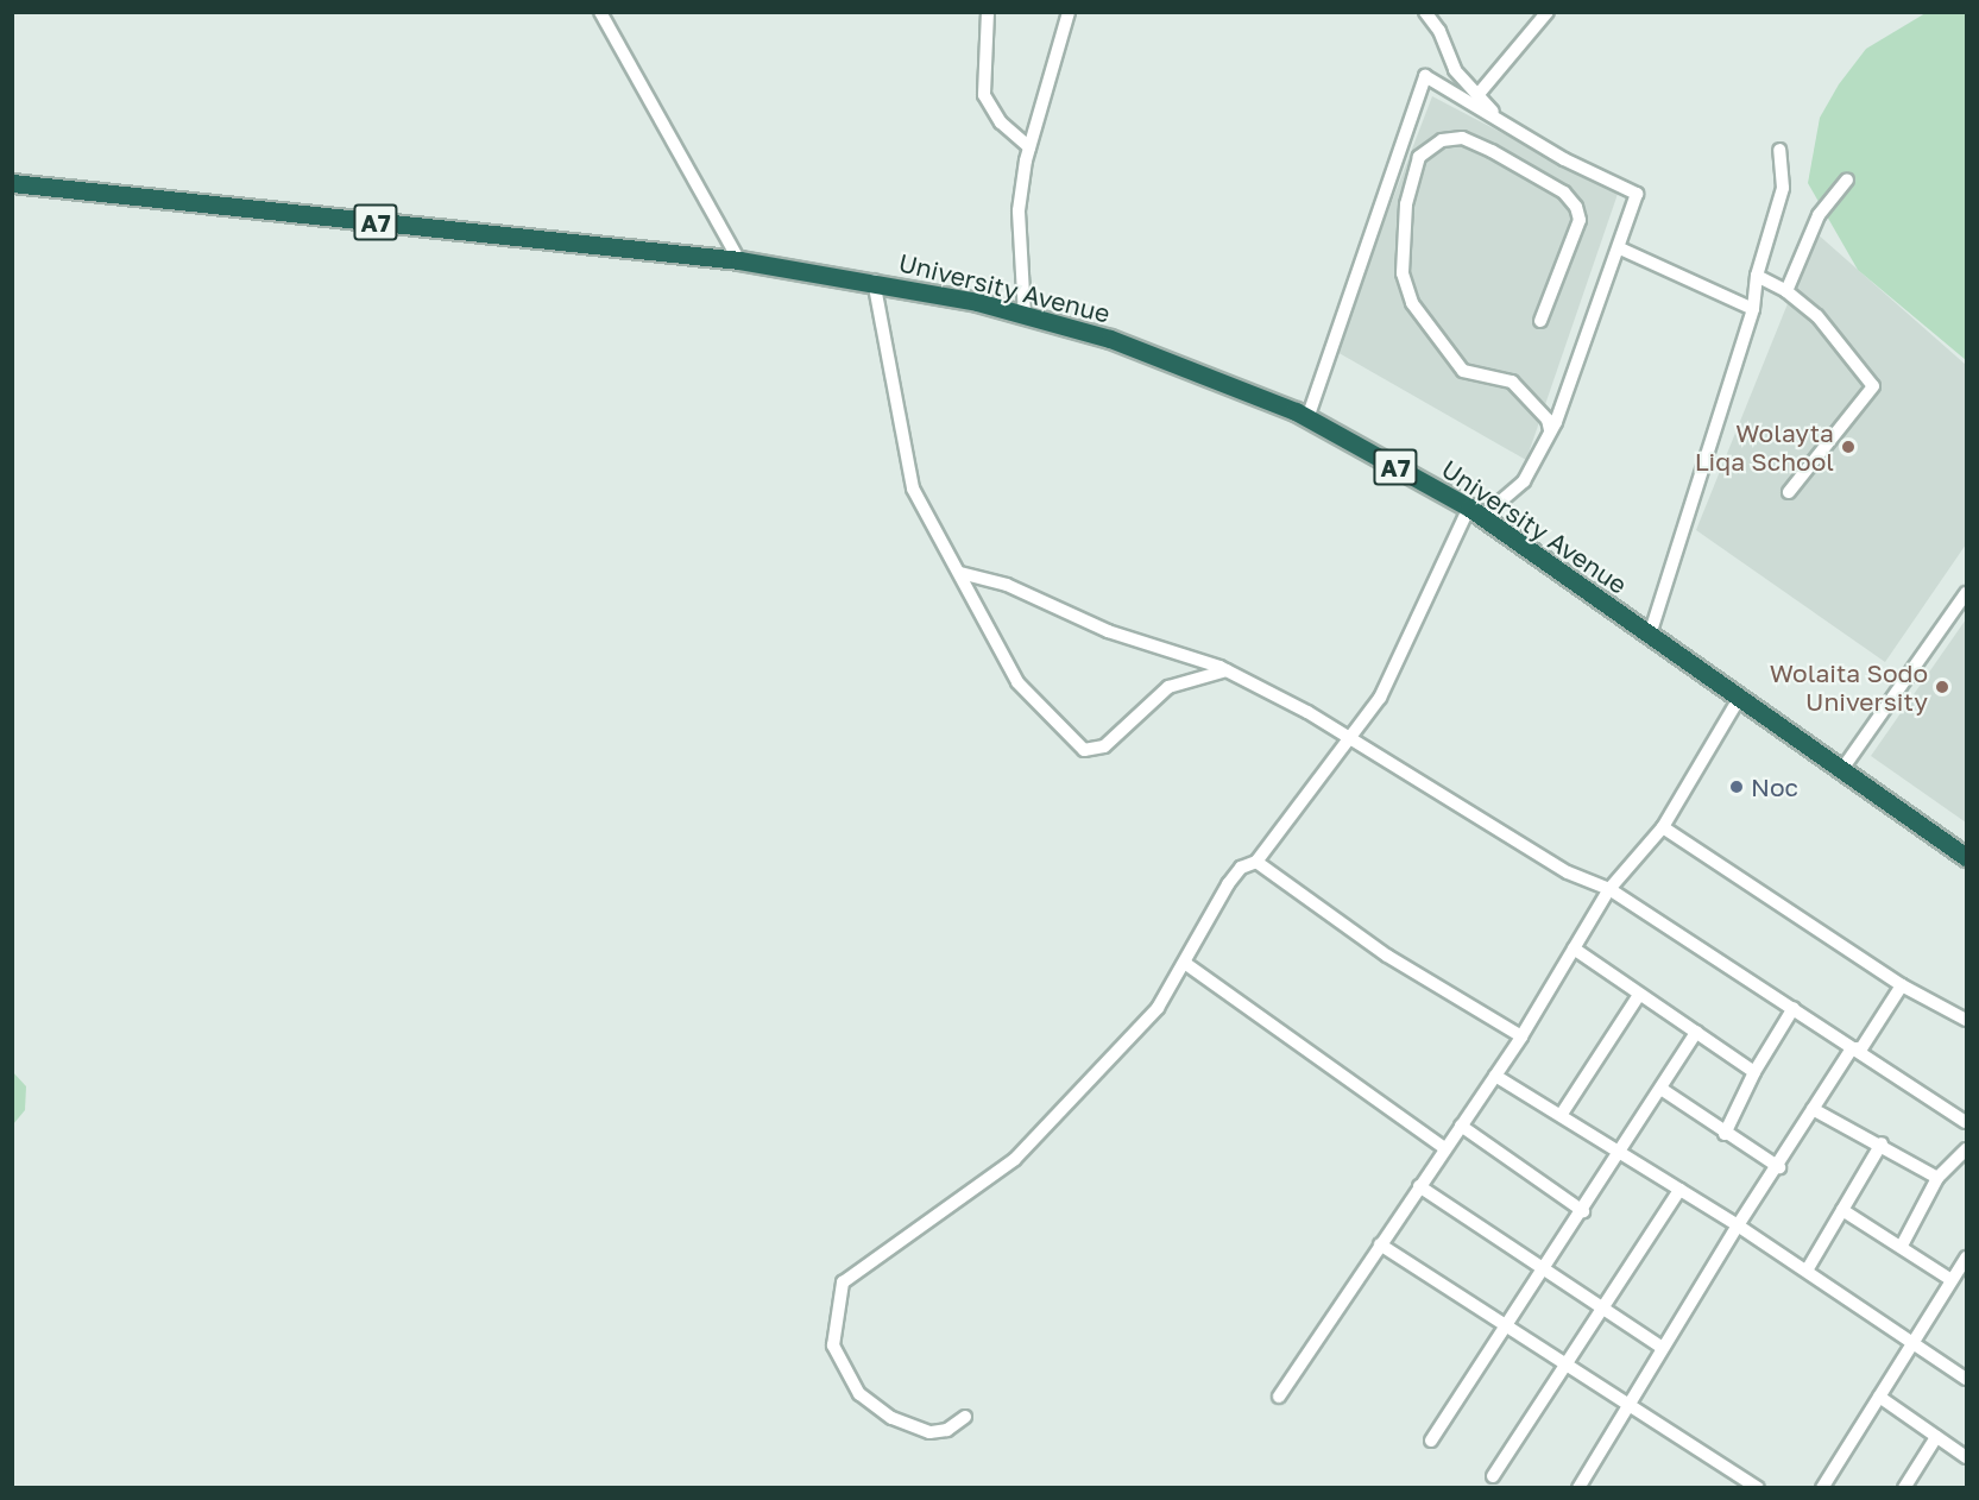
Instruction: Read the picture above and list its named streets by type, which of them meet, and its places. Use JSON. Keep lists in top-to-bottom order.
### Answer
{
  "streets": {
    "highway": ["A7", "University Avenue"]
  },
  "crossings": [
    ["A7", "University Avenue"]
  ],
  "places": ["Wolayta Liqa School", "Wolaita Sodo University", "Noc"]
}
